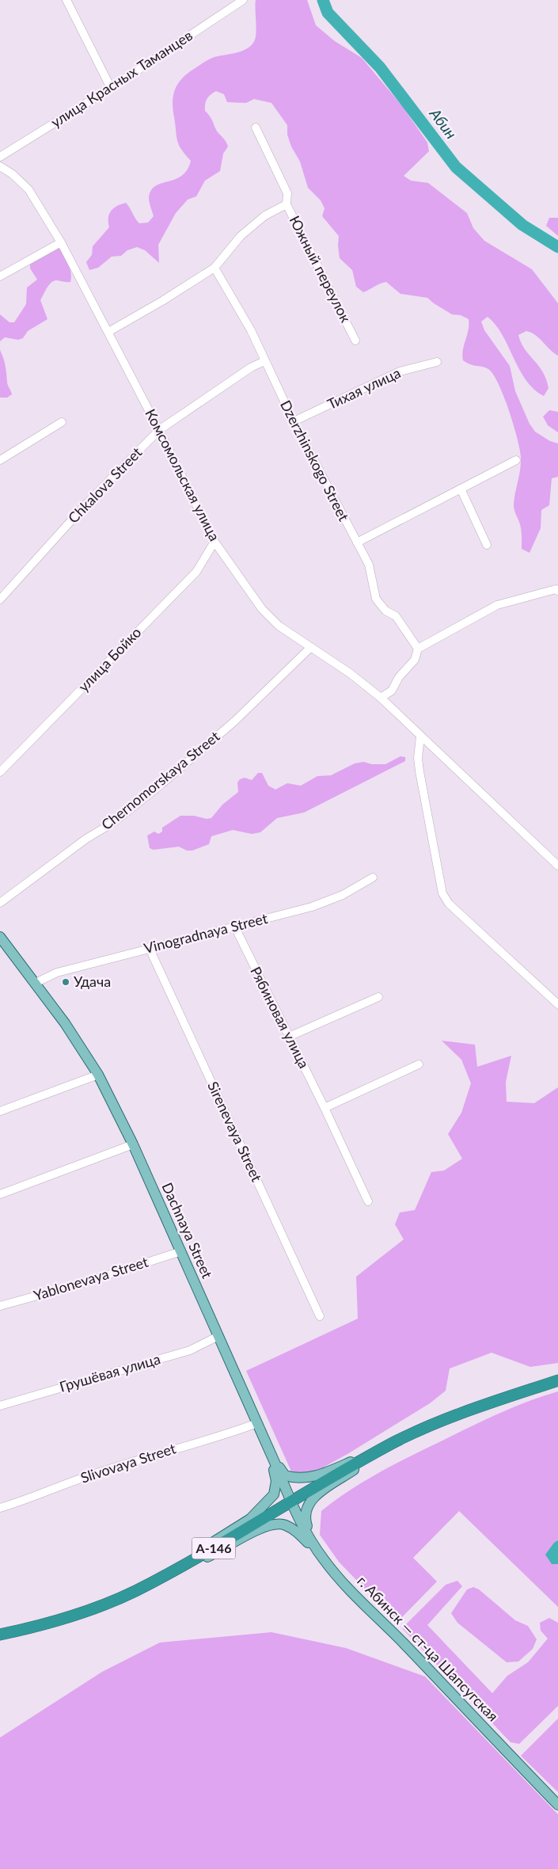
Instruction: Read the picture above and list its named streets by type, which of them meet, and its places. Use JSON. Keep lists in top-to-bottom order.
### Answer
{
  "streets": {
    "highway": ["А-146"],
    "main road": ["Dachnaya Street", "г. Абинск — ст-ца Шапсугская"],
    "street": [
      "улица Красных Таманцев",
      "Южный переулок",
      "Тихая улица",
      "Dzerzhinskogo Street",
      "Комсомольская улица",
      "Chkalova Street",
      "улица Бойко",
      "Chernomorskaya Street",
      "Vinogradnaya Street",
      "Рябиновая улица",
      "Sirenevaya Street",
      "Yablonevaya Street",
      "Грушёвая улица",
      "Slivovaya Street"
    ]
  },
  "crossings": [
    ["Южный переулок", "Dzerzhinskogo Street"],
    ["Южный переулок", "Комсомольская улица"],
    ["Тихая улица", "Dzerzhinskogo Street"],
    ["Dzerzhinskogo Street", "Chkalova Street"],
    ["Комсомольская улица", "Chkalova Street"],
    ["Комсомольская улица", "улица Бойко"],
    ["Комсомольская улица", "Chernomorskaya Street"],
    ["Vinogradnaya Street", "Рябиновая улица"],
    ["Vinogradnaya Street", "Sirenevaya Street"],
    ["Vinogradnaya Street", "Dachnaya Street"],
    ["Dachnaya Street", "Yablonevaya Street"],
    ["Dachnaya Street", "Грушёвая улица"],
    ["Dachnaya Street", "Slivovaya Street"],
    ["Dachnaya Street", "А-146"],
    ["Dachnaya Street", "г. Абинск — ст-ца Шапсугская"],
    ["А-146", "г. Абинск — ст-ца Шапсугская"]
  ],
  "water": ["Абин"],
  "places": ["Удача"]
}
